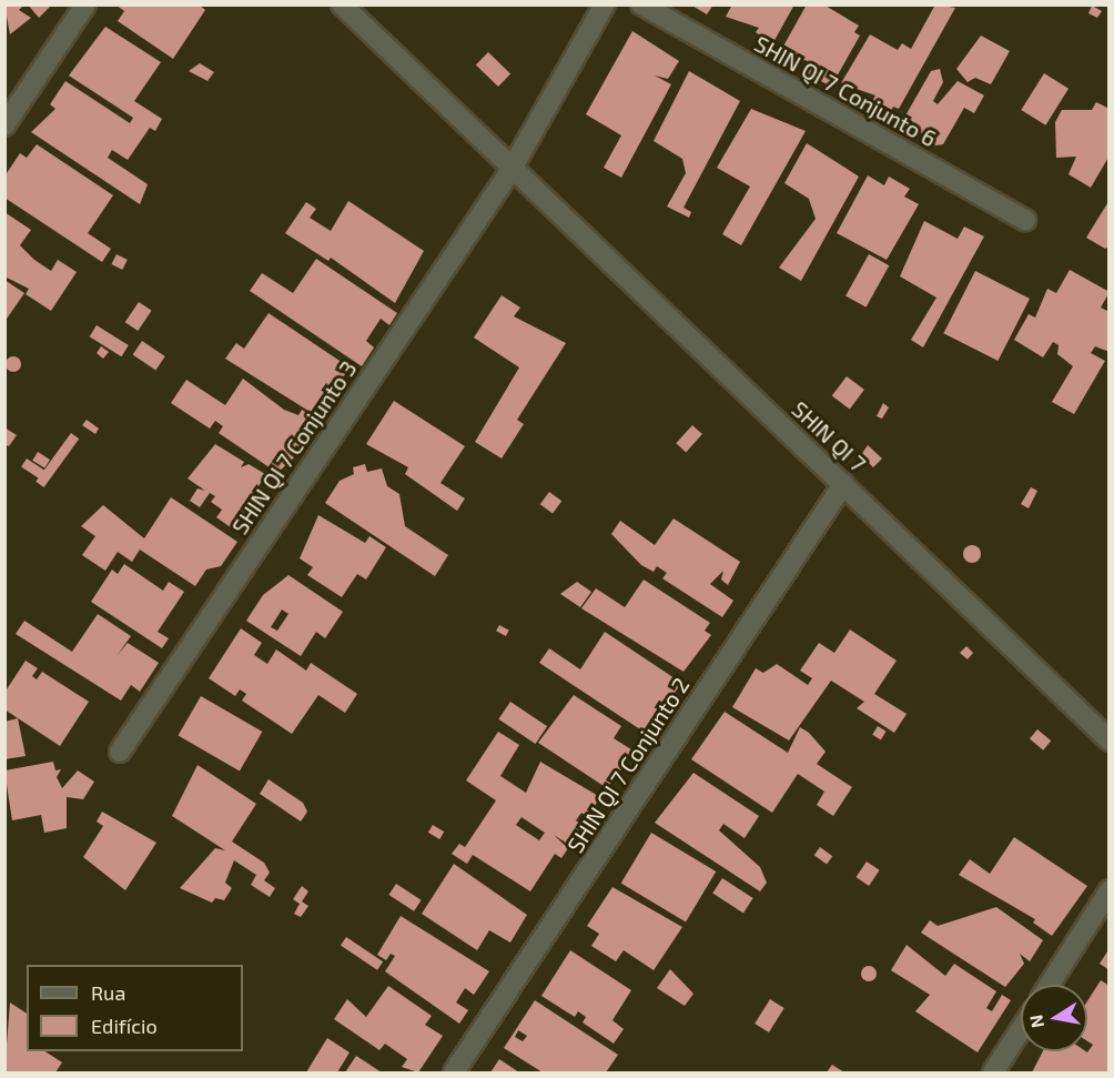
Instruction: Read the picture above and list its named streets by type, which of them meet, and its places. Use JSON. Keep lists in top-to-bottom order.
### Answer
{
  "streets": {
    "street": [
      "SHIN QI 7 Conjunto 6",
      "SHIN QI 7",
      "SHIN QI 7 Conjunto 3",
      "SHIN QI 7 Conjunto 2"
    ]
  },
  "crossings": [
    ["SHIN QI 7", "SHIN QI 7 Conjunto 3"],
    ["SHIN QI 7", "SHIN QI 7 Conjunto 2"]
  ],
  "legend": ["Rua", "Edifício"],
  "north": "left"
}
